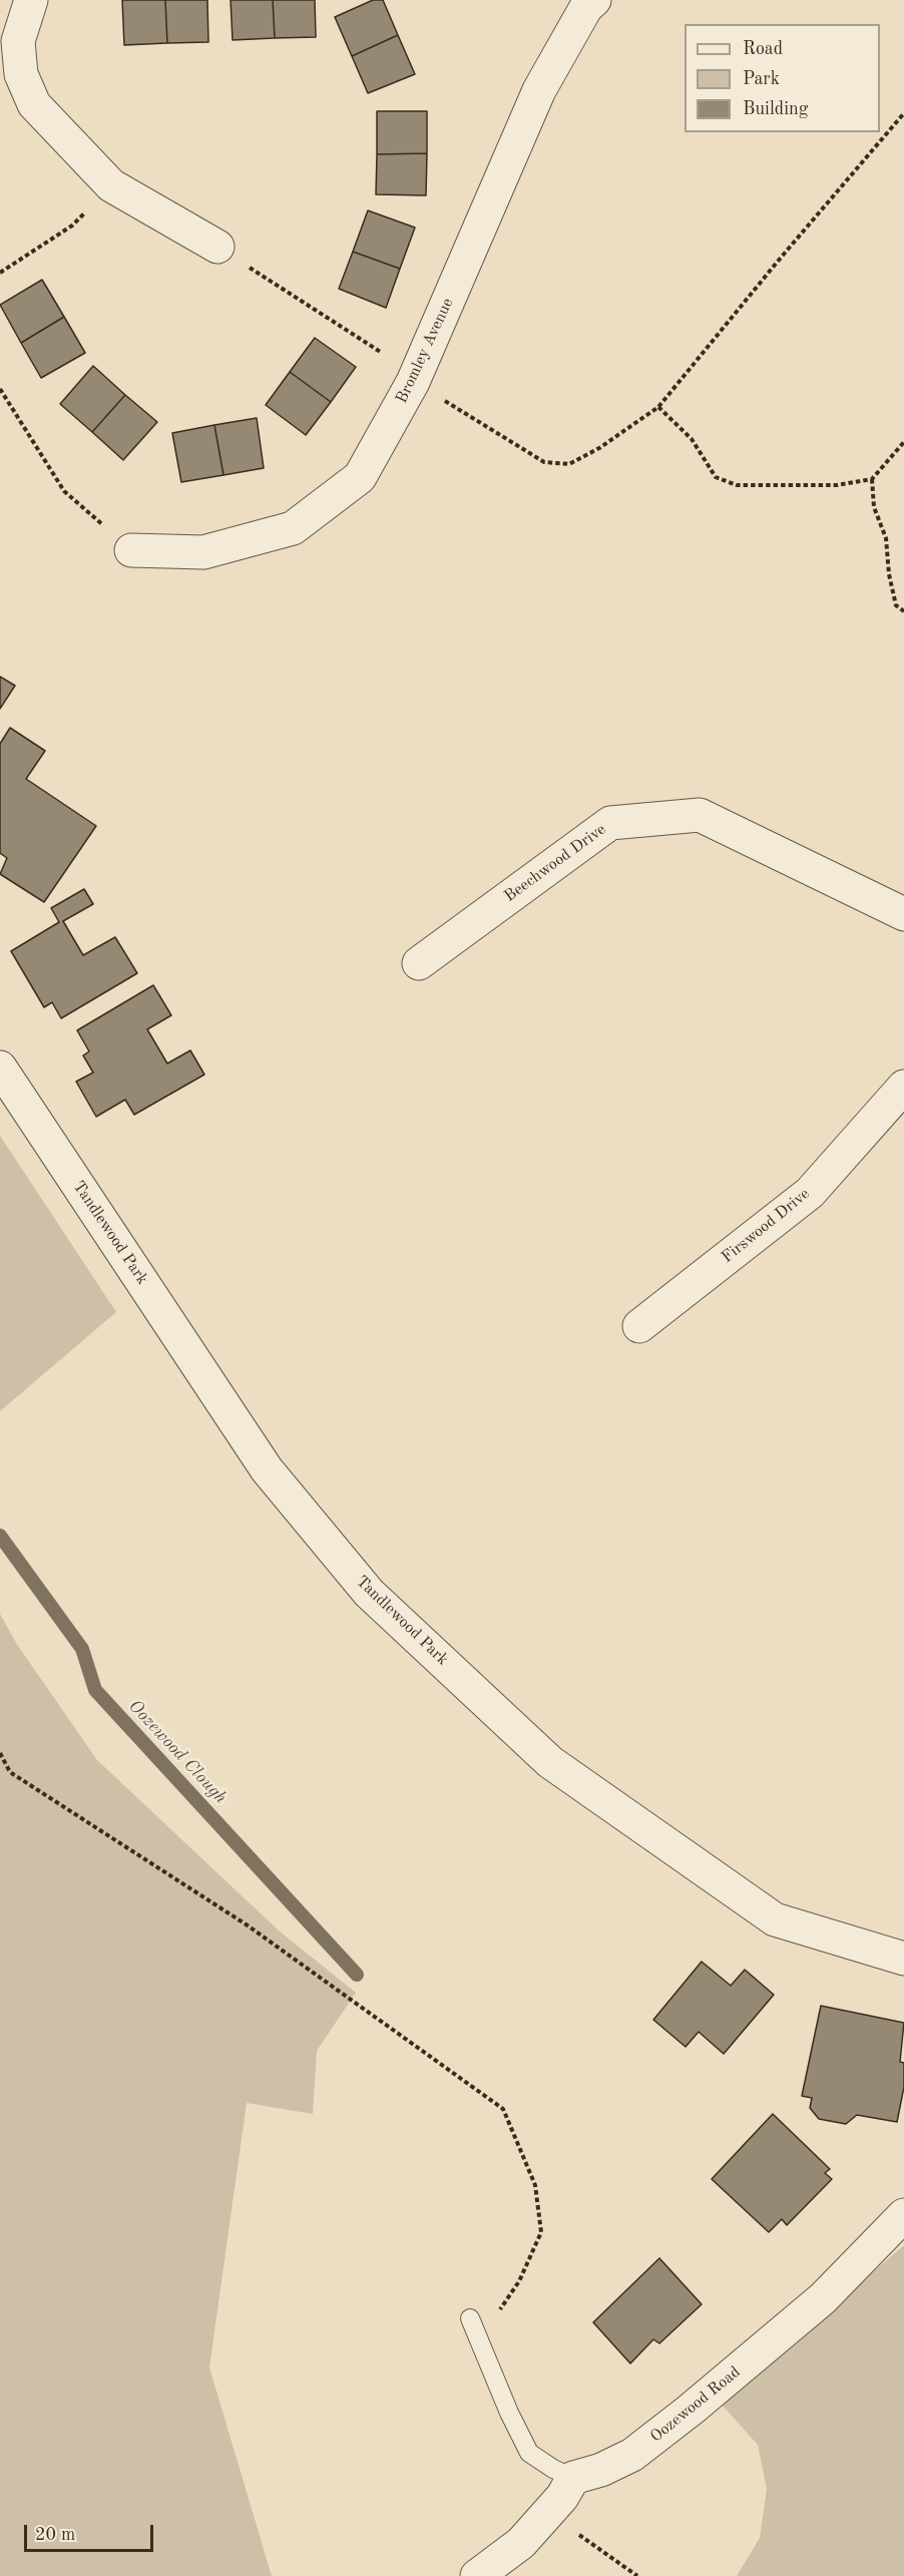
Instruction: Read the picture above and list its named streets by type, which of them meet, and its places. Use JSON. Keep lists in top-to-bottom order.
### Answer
{
  "streets": {
    "street": [
      "Bromley Avenue",
      "Beechwood Drive",
      "Firswood Drive",
      "Tandlewood Park",
      "Oozewood Road"
    ]
  },
  "water": ["Oozewood Clough"],
  "legend": ["Road", "Park", "Building"],
  "scale_bar": "20 m"
}
